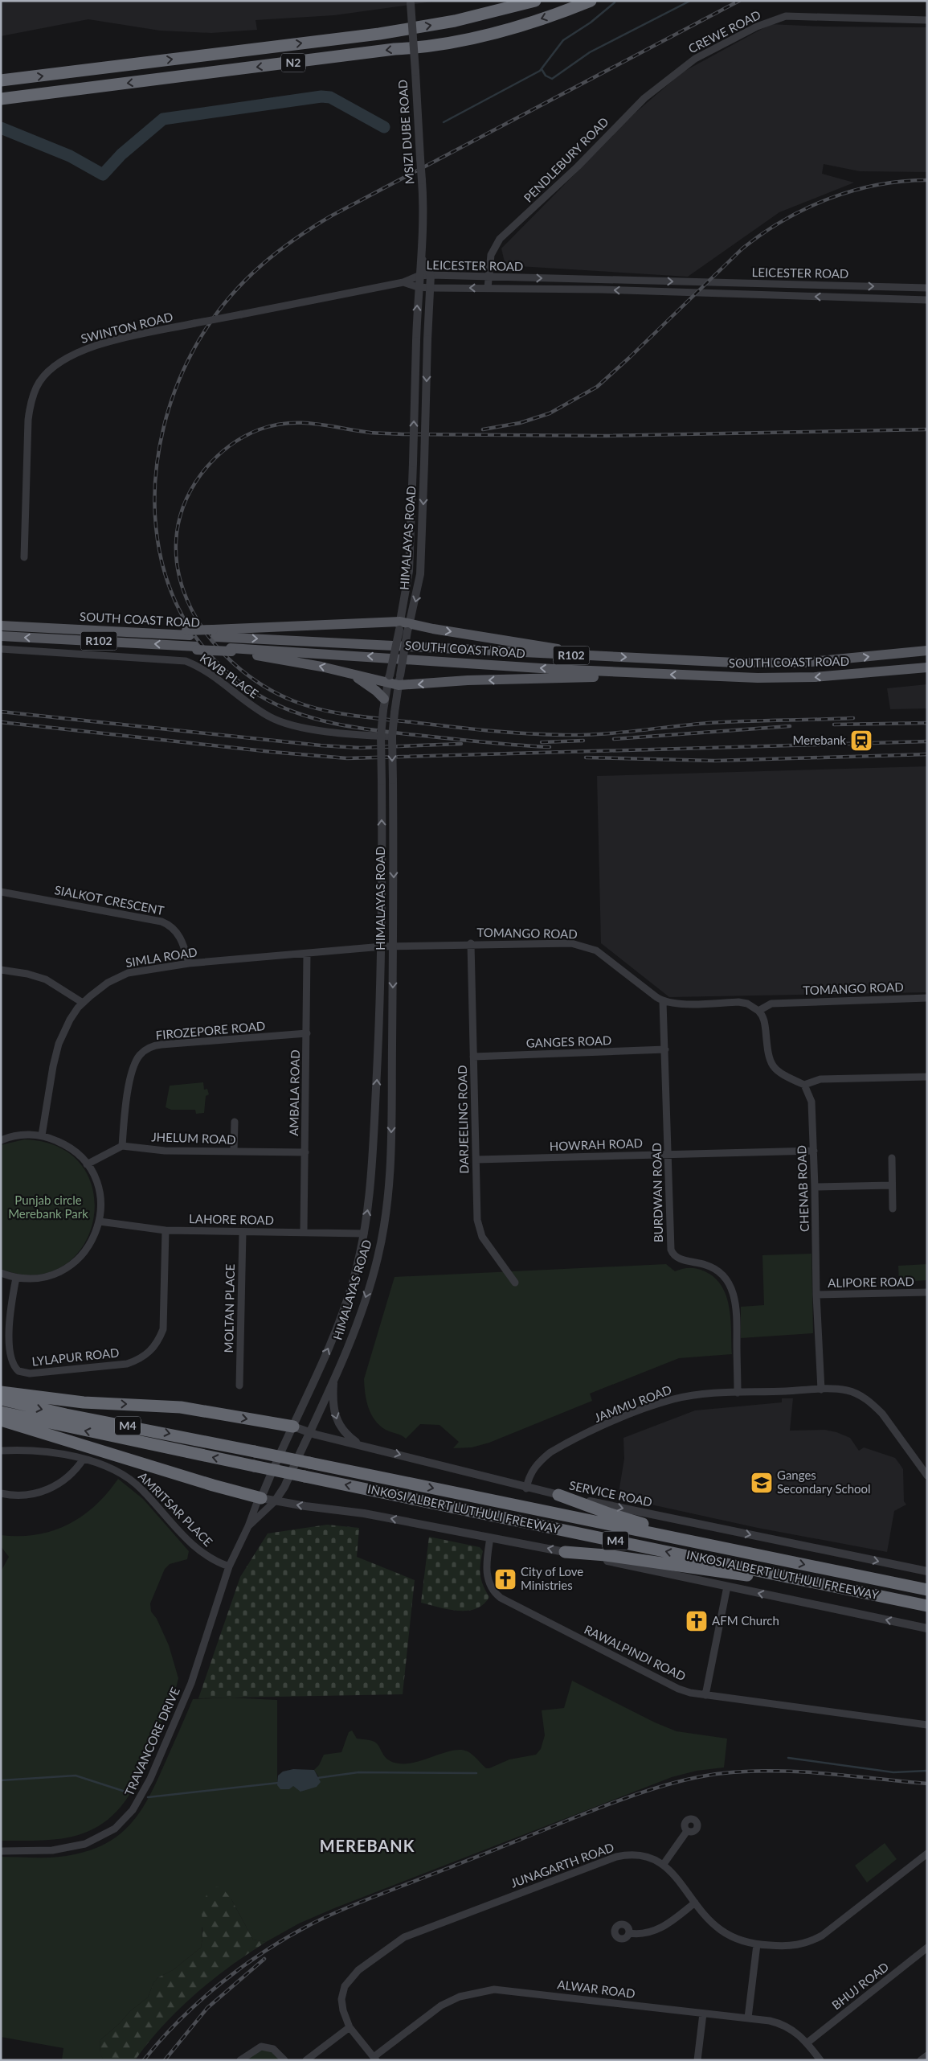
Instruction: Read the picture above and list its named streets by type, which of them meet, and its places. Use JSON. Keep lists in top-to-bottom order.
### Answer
{
  "streets": {
    "highway": ["N2", "M4", "INKOSI ALBERT LUTHULI FREEWAY"],
    "main road": ["SOUTH COAST ROAD", "R102"],
    "street": [
      "CREWE ROAD",
      "MSIZI DUBE ROAD",
      "PENDLEBURY ROAD",
      "LEICESTER ROAD",
      "SWINTON ROAD",
      "HIMALAYAS ROAD",
      "KWB PLACE",
      "SIALKOT CRESCENT",
      "TOMANGO ROAD",
      "SIMLA ROAD",
      "FIROZEPORE ROAD",
      "GANGES ROAD",
      "AMBALA ROAD",
      "DARJEELING ROAD",
      "JHELUM ROAD",
      "HOWRAH ROAD",
      "CHENAB ROAD",
      "BURDWAN ROAD",
      "LAHORE ROAD",
      "ALIPORE ROAD",
      "MOLTAN PLACE",
      "LYLAPUR ROAD",
      "JAMMU ROAD",
      "SERVICE ROAD",
      "AMRITSAR PLACE",
      "RAWALPINDI ROAD",
      "TRAVANCORE DRIVE",
      "JUNAGARTH ROAD",
      "BHUJ ROAD",
      "ALWAR ROAD"
    ]
  },
  "crossings": [
    ["CREWE ROAD", "PENDLEBURY ROAD"],
    ["MSIZI DUBE ROAD", "LEICESTER ROAD"],
    ["MSIZI DUBE ROAD", "HIMALAYAS ROAD"],
    ["PENDLEBURY ROAD", "LEICESTER ROAD"],
    ["LEICESTER ROAD", "SWINTON ROAD"],
    ["LEICESTER ROAD", "HIMALAYAS ROAD"],
    ["HIMALAYAS ROAD", "KWB PLACE"],
    ["HIMALAYAS ROAD", "TOMANGO ROAD"],
    ["HIMALAYAS ROAD", "SIMLA ROAD"],
    ["HIMALAYAS ROAD", "LAHORE ROAD"],
    ["HIMALAYAS ROAD", "SERVICE ROAD"],
    ["HIMALAYAS ROAD", "AMRITSAR PLACE"],
    ["HIMALAYAS ROAD", "TRAVANCORE DRIVE"],
    ["SIALKOT CRESCENT", "SIMLA ROAD"],
    ["TOMANGO ROAD", "SIMLA ROAD"],
    ["TOMANGO ROAD", "DARJEELING ROAD"],
    ["TOMANGO ROAD", "BURDWAN ROAD"],
    ["SIMLA ROAD", "AMBALA ROAD"],
    ["FIROZEPORE ROAD", "AMBALA ROAD"],
    ["FIROZEPORE ROAD", "JHELUM ROAD"],
    ["GANGES ROAD", "DARJEELING ROAD"],
    ["GANGES ROAD", "BURDWAN ROAD"],
    ["AMBALA ROAD", "JHELUM ROAD"],
    ["AMBALA ROAD", "LAHORE ROAD"],
    ["DARJEELING ROAD", "HOWRAH ROAD"],
    ["HOWRAH ROAD", "CHENAB ROAD"],
    ["HOWRAH ROAD", "BURDWAN ROAD"],
    ["CHENAB ROAD", "ALIPORE ROAD"],
    ["CHENAB ROAD", "JAMMU ROAD"],
    ["BURDWAN ROAD", "JAMMU ROAD"],
    ["LAHORE ROAD", "MOLTAN PLACE"],
    ["LAHORE ROAD", "LYLAPUR ROAD"],
    ["JAMMU ROAD", "SERVICE ROAD"],
    ["AMRITSAR PLACE", "TRAVANCORE DRIVE"],
    ["JUNAGARTH ROAD", "ALWAR ROAD"],
    ["BHUJ ROAD", "ALWAR ROAD"]
  ],
  "districts": ["MEREBANK"],
  "parks": ["Punjab circle Merebank Park"],
  "places": {
    "station": ["Merebank"],
    "school or university": ["Ganges Secondary School"],
    "church": ["City of Love Ministries", "AFM Church"]
  }
}
